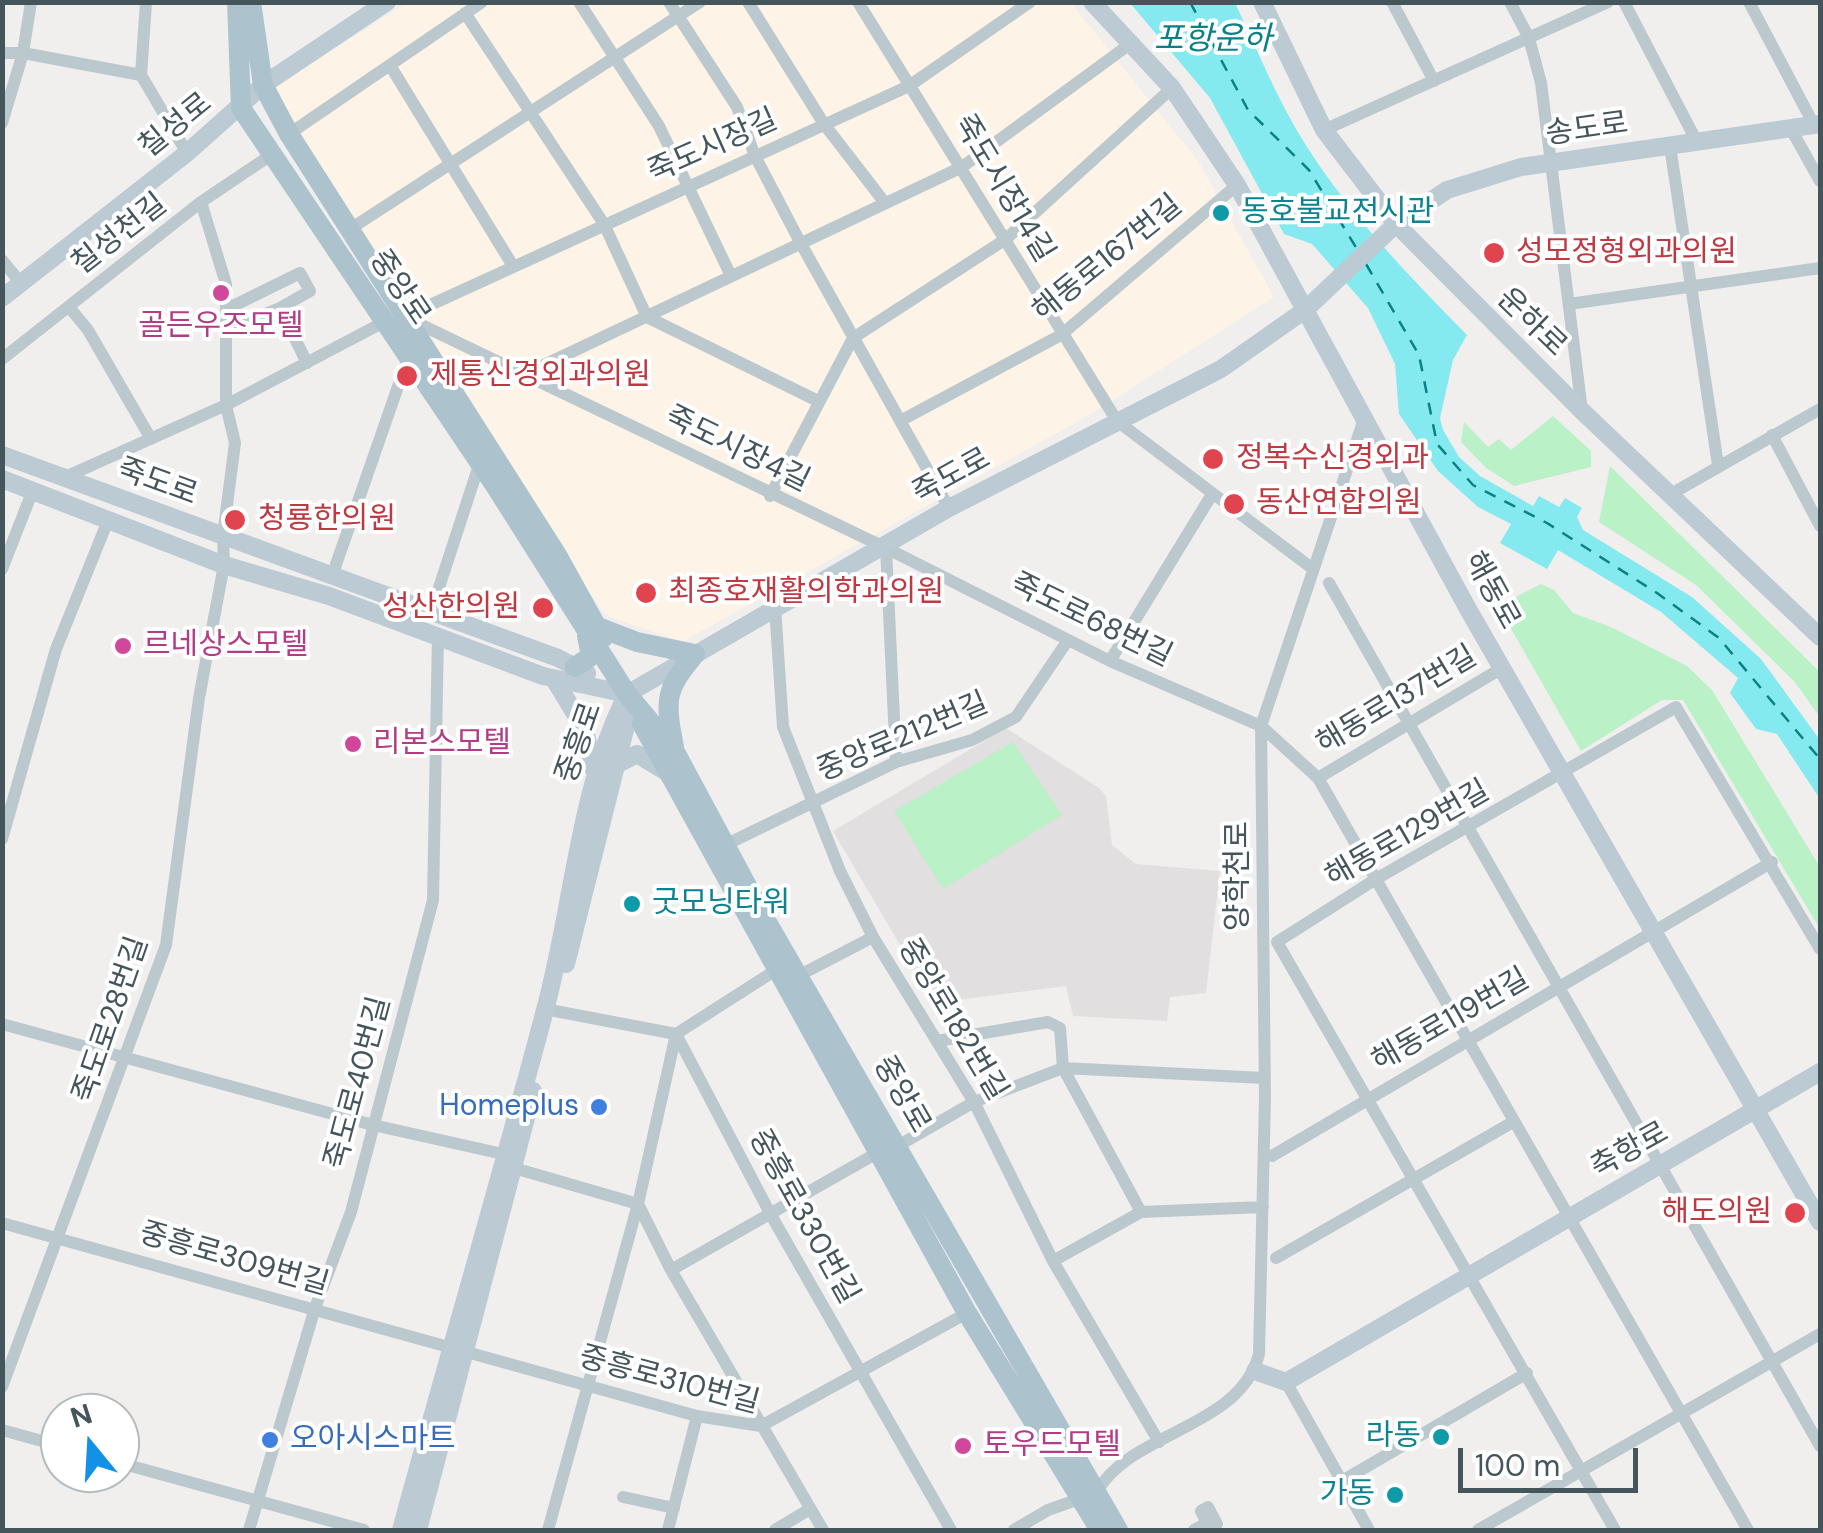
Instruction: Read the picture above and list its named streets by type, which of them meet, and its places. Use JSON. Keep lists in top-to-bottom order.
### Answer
{
  "streets": {
    "main road": [
      "칠성로",
      "송도로",
      "중앙로",
      "운하로",
      "죽도로",
      "해동로",
      "중흥로",
      "축항로"
    ],
    "street": [
      "죽도시장길",
      "죽도시장14길",
      "칠성천길",
      "해동로167번길",
      "죽도시장4길",
      "죽도로68번길",
      "해동로137번길",
      "중앙로212번길",
      "해동로129번길",
      "양학천로",
      "죽도로28번길",
      "중앙로182번길",
      "해동로119번길",
      "죽도로40번길",
      "중흥로330번길",
      "중흥로309번길",
      "중흥로310번길"
    ]
  },
  "crossings": [
    ["칠성로", "중앙로"],
    ["송도로", "운하로"],
    ["송도로", "죽도로"],
    ["송도로", "해동로"],
    ["죽도시장길", "죽도시장14길"],
    ["죽도시장길", "중앙로"],
    ["죽도시장길", "죽도시장4길"],
    ["죽도시장길", "죽도로"],
    ["죽도시장길", "죽도로28번길"],
    ["죽도시장14길", "해동로167번길"],
    ["죽도시장14길", "죽도로"],
    ["죽도시장14길", "양학천로"],
    ["칠성천길", "중앙로"],
    ["칠성천길", "죽도로28번길"],
    ["해동로167번길", "해동로"],
    ["중앙로", "죽도시장4길"],
    ["중앙로", "죽도로"],
    ["중앙로", "중앙로212번길"],
    ["중앙로", "중흥로"],
    ["중앙로", "중흥로330번길"],
    ["죽도시장4길", "죽도로"],
    ["죽도시장4길", "죽도로68번길"],
    ["죽도로", "해동로"],
    ["죽도로", "죽도로68번길"],
    ["죽도로", "중흥로"],
    ["죽도로", "죽도로28번길"],
    ["죽도로", "중앙로182번길"],
    ["죽도로", "죽도로40번길"],
    ["해동로", "해동로137번길"],
    ["해동로", "해동로129번길"],
    ["해동로", "양학천로"],
    ["해동로", "해동로119번길"],
    ["해동로", "축항로"],
    ["죽도로68번길", "해동로137번길"],
    ["죽도로68번길", "중앙로212번길"],
    ["죽도로68번길", "해동로129번길"],
    ["죽도로68번길", "양학천로"],
    ["죽도로68번길", "해동로119번길"],
    ["죽도로68번길", "축항로"],
    ["중앙로212번길", "중앙로182번길"],
    ["중흥로", "중흥로309번길"],
    ["중흥로", "중흥로310번길"],
    ["해동로129번길", "양학천로"],
    ["해동로129번길", "해동로119번길"],
    ["양학천로", "해동로119번길"],
    ["죽도로28번길", "중흥로309번길"],
    ["죽도로40번길", "중흥로309번길"],
    ["중흥로309번길", "중흥로310번길"]
  ],
  "water": ["포항운하"],
  "places": [
    "동호불교전시관",
    "성모정형외과의원",
    "골든우즈모텔",
    "제통신경외과의원",
    "정복수신경외과",
    "동산연합의원",
    "청룡한의원",
    "최종호재활의학과의원",
    "성산한의원",
    "르네상스모텔",
    "리본스모텔",
    "굿모닝타워",
    "Homeplus",
    "해도의원",
    "라동",
    "오아시스마트",
    "토우드모텔",
    "가동"
  ],
  "scale_bar": "100 m",
  "north": "top"
}
